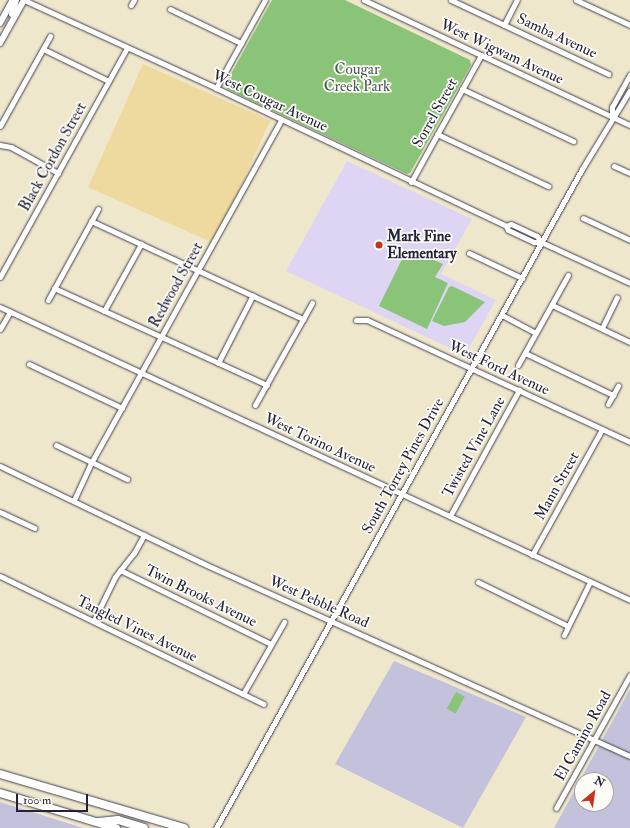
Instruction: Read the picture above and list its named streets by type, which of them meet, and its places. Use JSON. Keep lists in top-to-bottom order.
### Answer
{
  "streets": {
    "street": [
      "Samba Avenue",
      "West Wigwam Avenue",
      "West Cougar Avenue",
      "Sorrel Street",
      "Black Cordon Street",
      "Redwood Street",
      "West Ford Avenue",
      "West Torino Avenue",
      "Twisted Vine Lane",
      "South Torrey Pines Drive",
      "Mann Street",
      "Twin Brooks Avenue",
      "West Pebble Road",
      "Tangled Vines Avenue",
      "El Camino Road"
    ]
  },
  "crossings": [
    ["West Wigwam Avenue", "Sorrel Street"],
    ["West Wigwam Avenue", "South Torrey Pines Drive"],
    ["West Cougar Avenue", "Sorrel Street"],
    ["West Cougar Avenue", "Black Cordon Street"],
    ["West Cougar Avenue", "Redwood Street"],
    ["West Cougar Avenue", "South Torrey Pines Drive"],
    ["Redwood Street", "West Torino Avenue"],
    ["Redwood Street", "West Pebble Road"],
    ["West Ford Avenue", "Twisted Vine Lane"],
    ["West Ford Avenue", "South Torrey Pines Drive"],
    ["West Ford Avenue", "Mann Street"],
    ["West Torino Avenue", "Twisted Vine Lane"],
    ["West Torino Avenue", "South Torrey Pines Drive"],
    ["West Torino Avenue", "Mann Street"],
    ["South Torrey Pines Drive", "West Pebble Road"],
    ["West Pebble Road", "El Camino Road"]
  ],
  "parks": ["Cougar Creek Park"],
  "places": ["Mark Fine Elementary"],
  "scale_bar": "100 m",
  "north": "top right"
}
